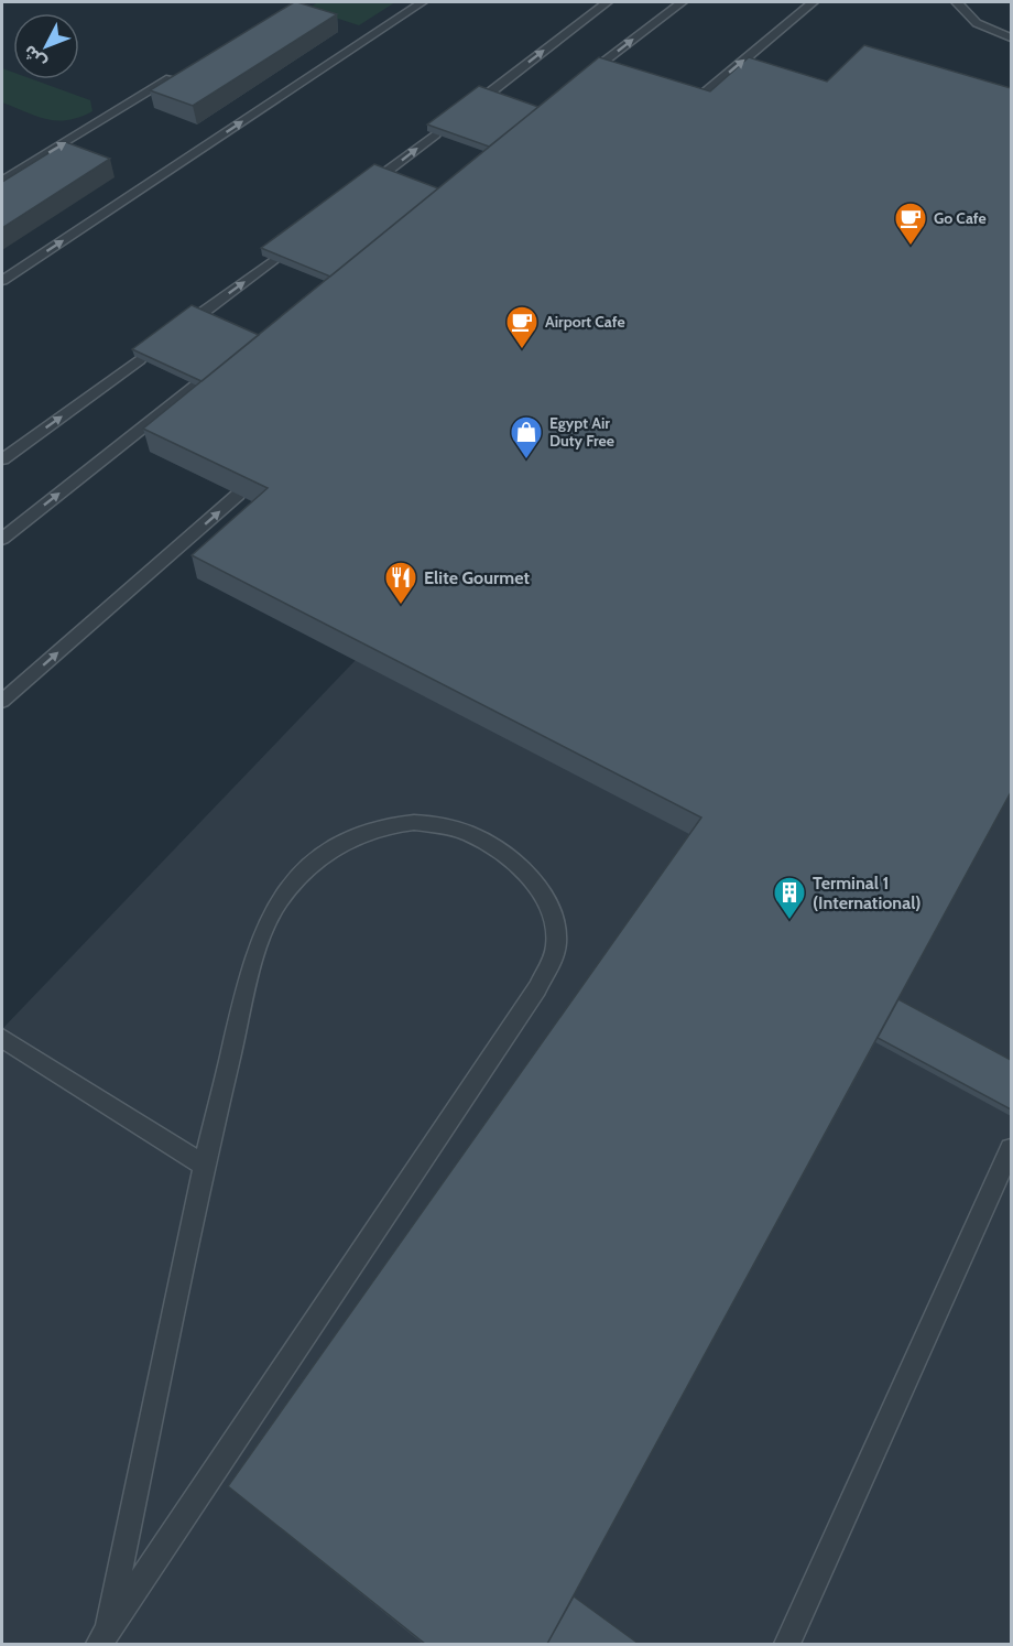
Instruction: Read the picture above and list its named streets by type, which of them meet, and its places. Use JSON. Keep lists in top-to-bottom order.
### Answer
{
  "places": {
    "cafe": ["Go Cafe", "Airport Cafe"],
    "shop": ["Egypt Air Duty Free"],
    "restaurant": ["Elite Gourmet"],
    "building": ["Terminal 1 (International)"]
  },
  "north": "bottom left"
}
